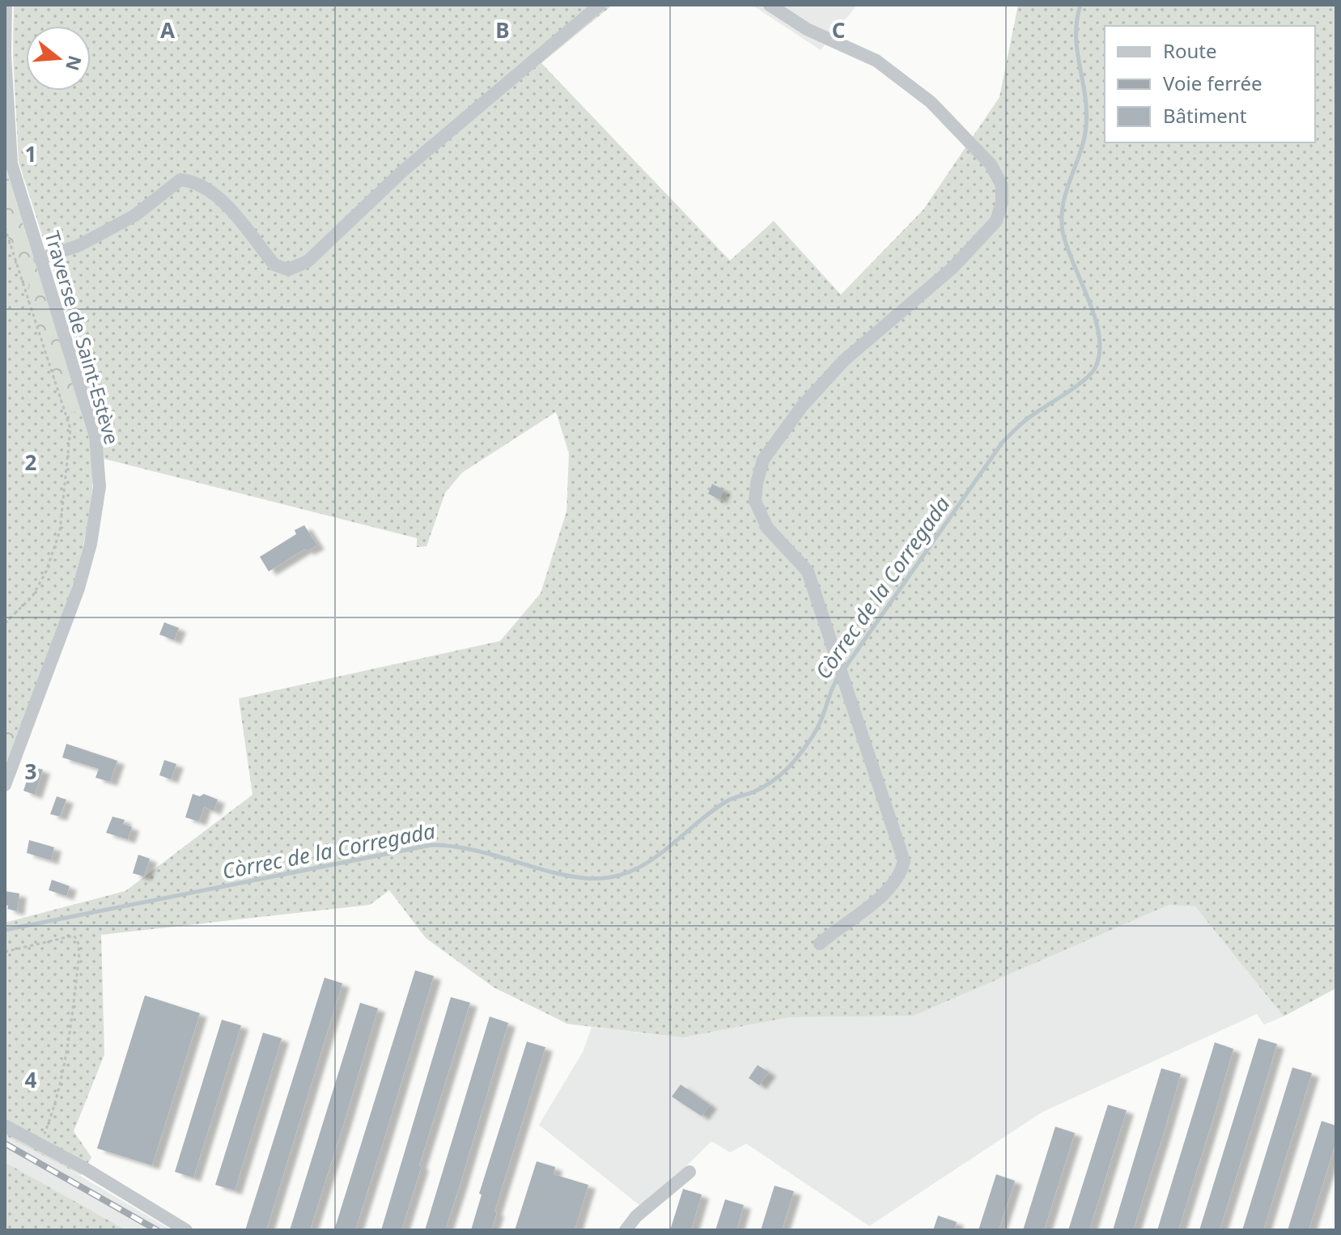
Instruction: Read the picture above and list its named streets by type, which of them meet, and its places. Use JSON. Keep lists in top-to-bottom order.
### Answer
{
  "streets": {
    "street": ["Traverse de Saint-Estève"]
  },
  "water": ["Còrrec de la Corregada"],
  "legend": ["Route", "Voie ferrée", "Bâtiment"],
  "north": "right",
  "grid": {
    "columns": ["A", "B", "C"],
    "rows": [
      "1",
      "2",
      "3",
      "4"
    ]
  }
}
